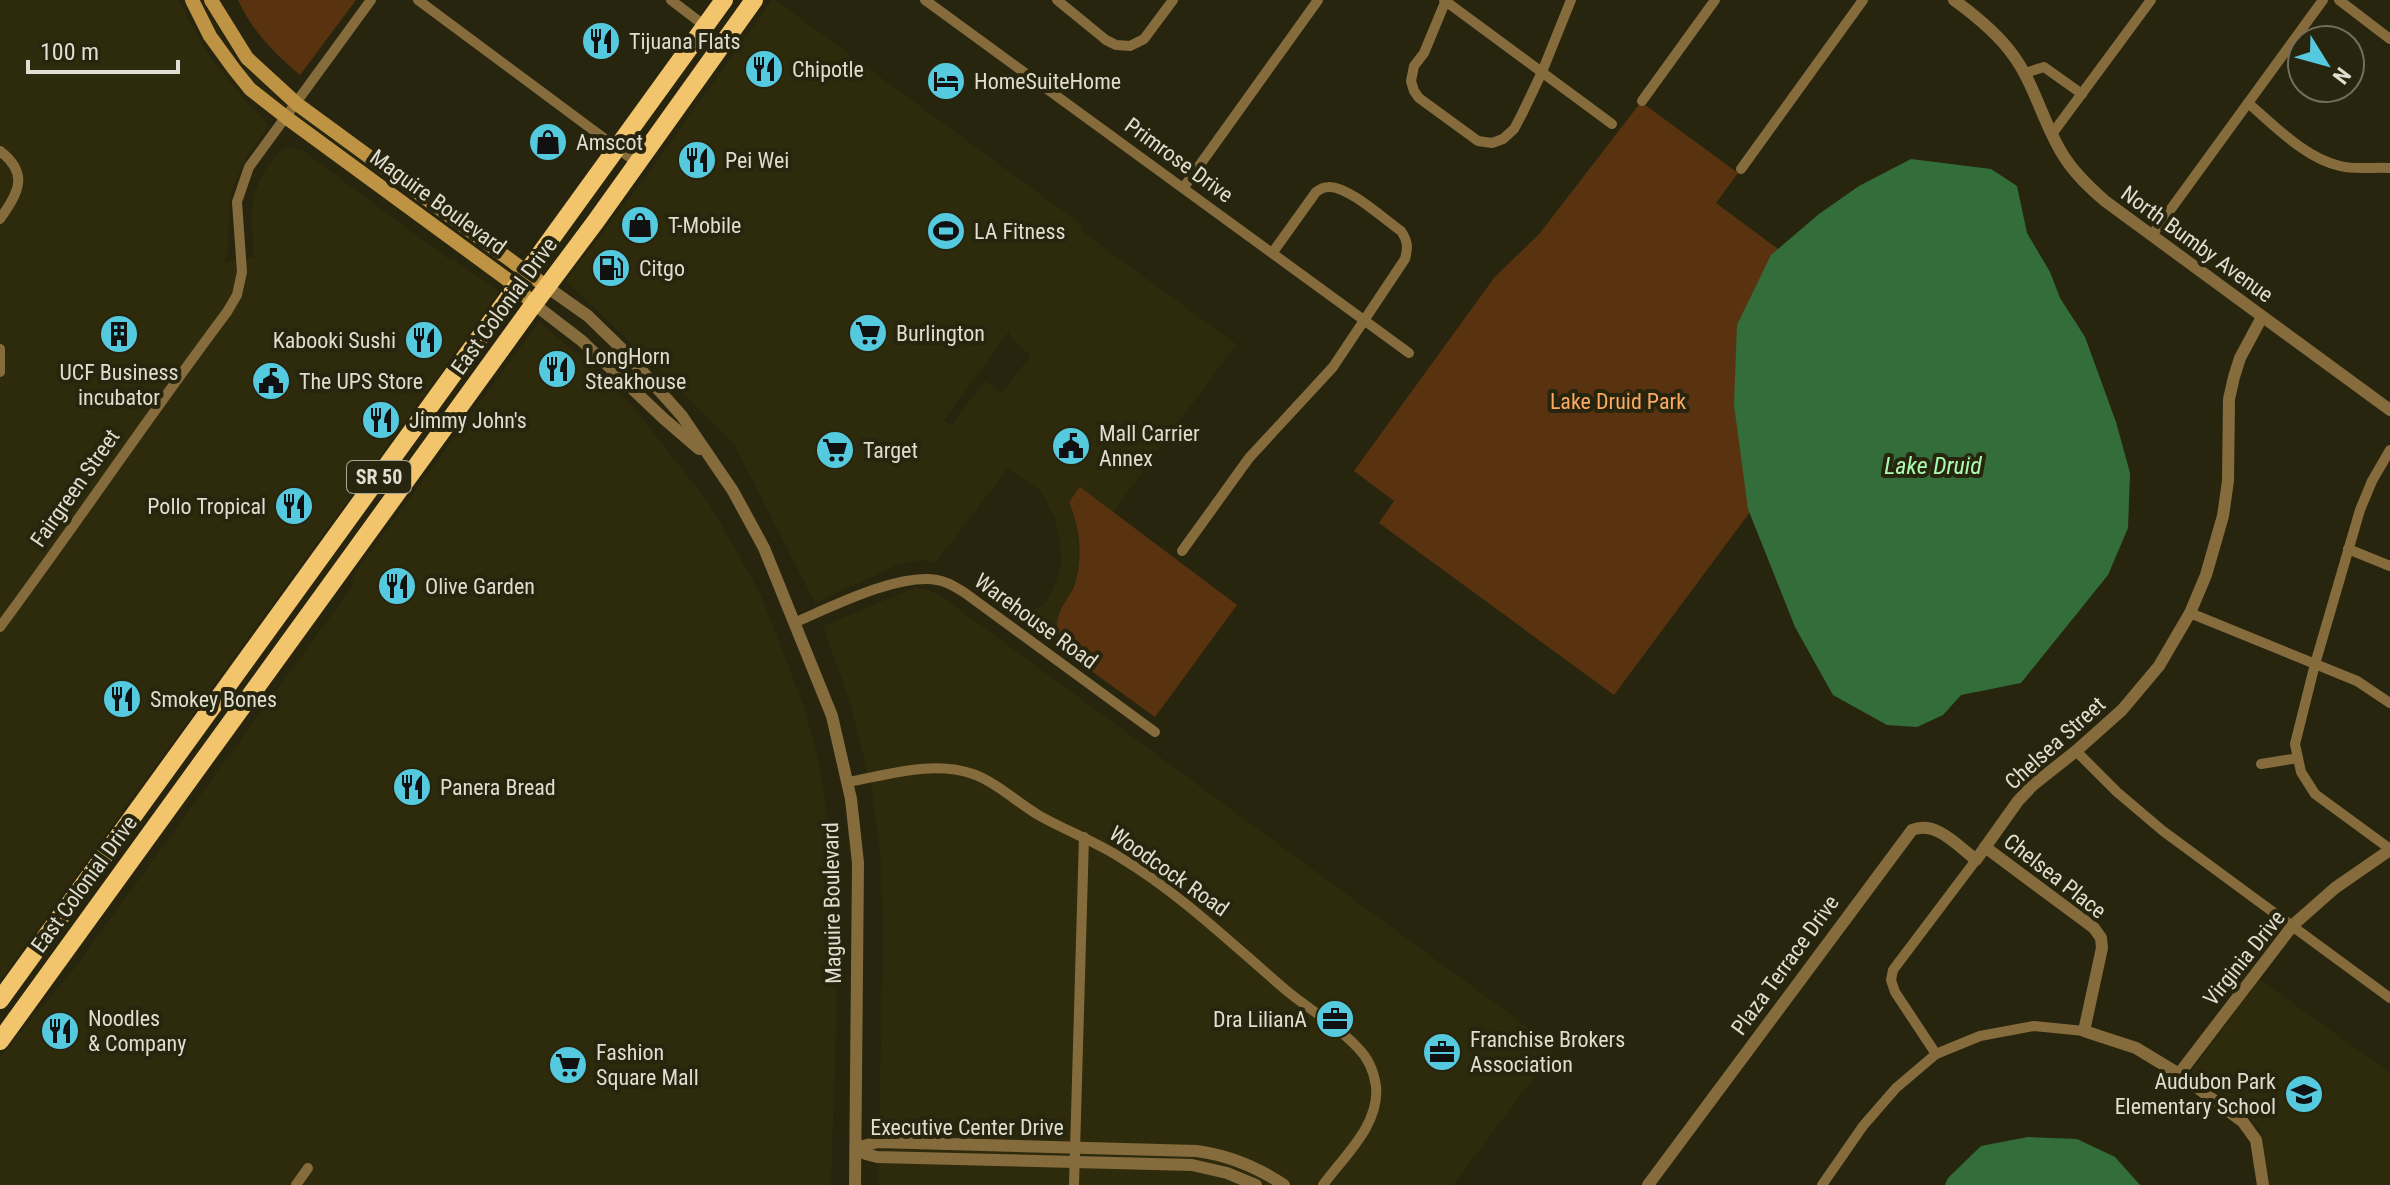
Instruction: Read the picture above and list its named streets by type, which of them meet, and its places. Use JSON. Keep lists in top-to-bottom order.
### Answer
{
  "streets": {
    "highway": ["East Colonial Drive", "SR 50"],
    "main road": ["Maguire Boulevard"],
    "street": [
      "Primrose Drive",
      "North Bumby Avenue",
      "Fairgreen Street",
      "Warehouse Road",
      "Chelsea Street",
      "Woodcock Road",
      "Chelsea Place",
      "Virginia Drive",
      "Plaza Terrace Drive",
      "Executive Center Drive"
    ]
  },
  "crossings": [
    ["Maguire Boulevard", "East Colonial Drive"],
    ["Maguire Boulevard", "Fairgreen Street"],
    ["Maguire Boulevard", "Warehouse Road"],
    ["Maguire Boulevard", "Woodcock Road"],
    ["Maguire Boulevard", "Executive Center Drive"],
    ["North Bumby Avenue", "Chelsea Street"],
    ["Chelsea Street", "Chelsea Place"],
    ["Chelsea Street", "Plaza Terrace Drive"]
  ],
  "water": ["Lake Druid"],
  "parks": ["Lake Druid Park"],
  "places": {
    "restaurant": [
      "Tijuana Flats",
      "Chipotle",
      "Pei Wei",
      "Kabooki Sushi",
      "LongHorn Steakhouse",
      "Jimmy John's",
      "Pollo Tropical",
      "Olive Garden",
      "Smokey Bones",
      "Panera Bread",
      "Noodles & Company"
    ],
    "hotel": ["HomeSuiteHome"],
    "shop": ["Amscot", "T-Mobile"],
    "sports": ["LA Fitness"],
    "fuel station": ["Citgo"],
    "supermarket": ["Burlington", "Target", "Fashion Square Mall"],
    "building": ["UCF Business incubator"],
    "public building": ["The UPS Store", "Mall Carrier Annex"],
    "office": ["Dra LilianA", "Franchise Brokers Association"],
    "school or university": ["Audubon Park Elementary School"]
  },
  "scale_bar": "100 m",
  "north": "bottom right"
}
